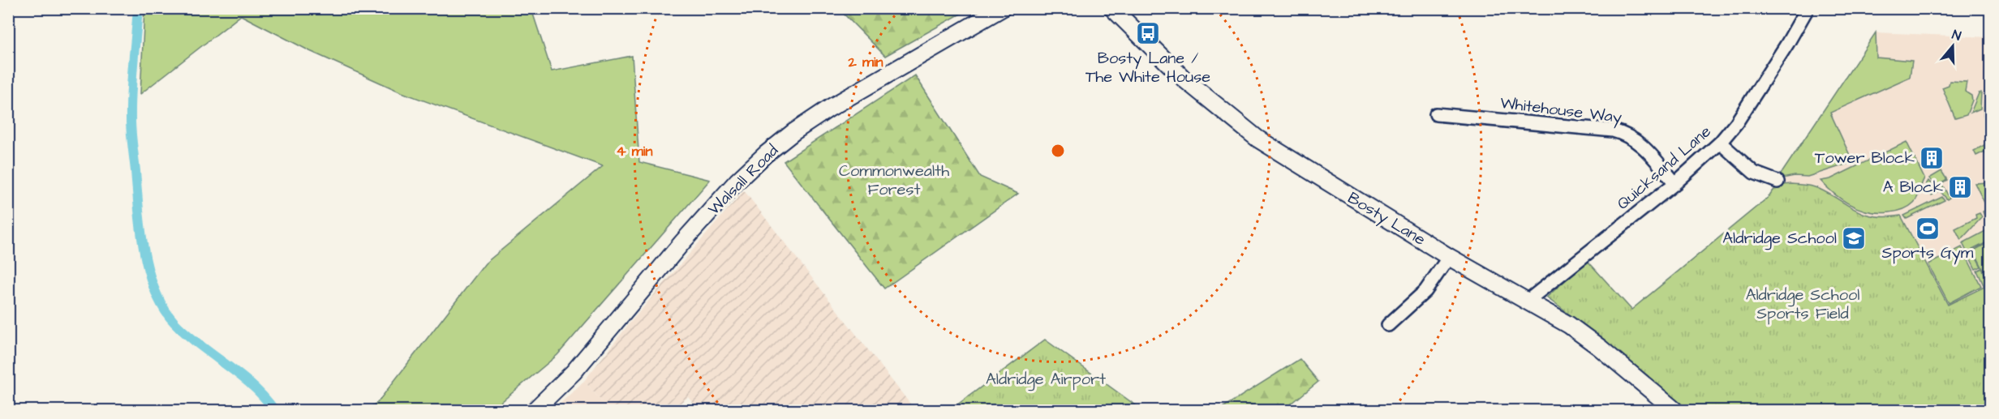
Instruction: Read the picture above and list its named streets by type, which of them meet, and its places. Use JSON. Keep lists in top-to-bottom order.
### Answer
{
  "streets": {
    "main road": ["Walsall Road", "Bosty Lane"],
    "street": ["Whitehouse Way", "Quicksand Lane"]
  },
  "crossings": [
    ["Whitehouse Way", "Quicksand Lane"],
    ["Quicksand Lane", "Bosty Lane"]
  ],
  "parks": ["Commonwealth Forest", "Aldridge School Sports Field", "Aldridge Airport"],
  "places": {
    "bus stop": ["Bosty Lane / The White House"],
    "building": ["Tower Block", "A Block"],
    "sports": ["Sports Gym"],
    "school or university": ["Aldridge School"]
  },
  "north": "top",
  "rings": ["2 min", "4 min"]
}
